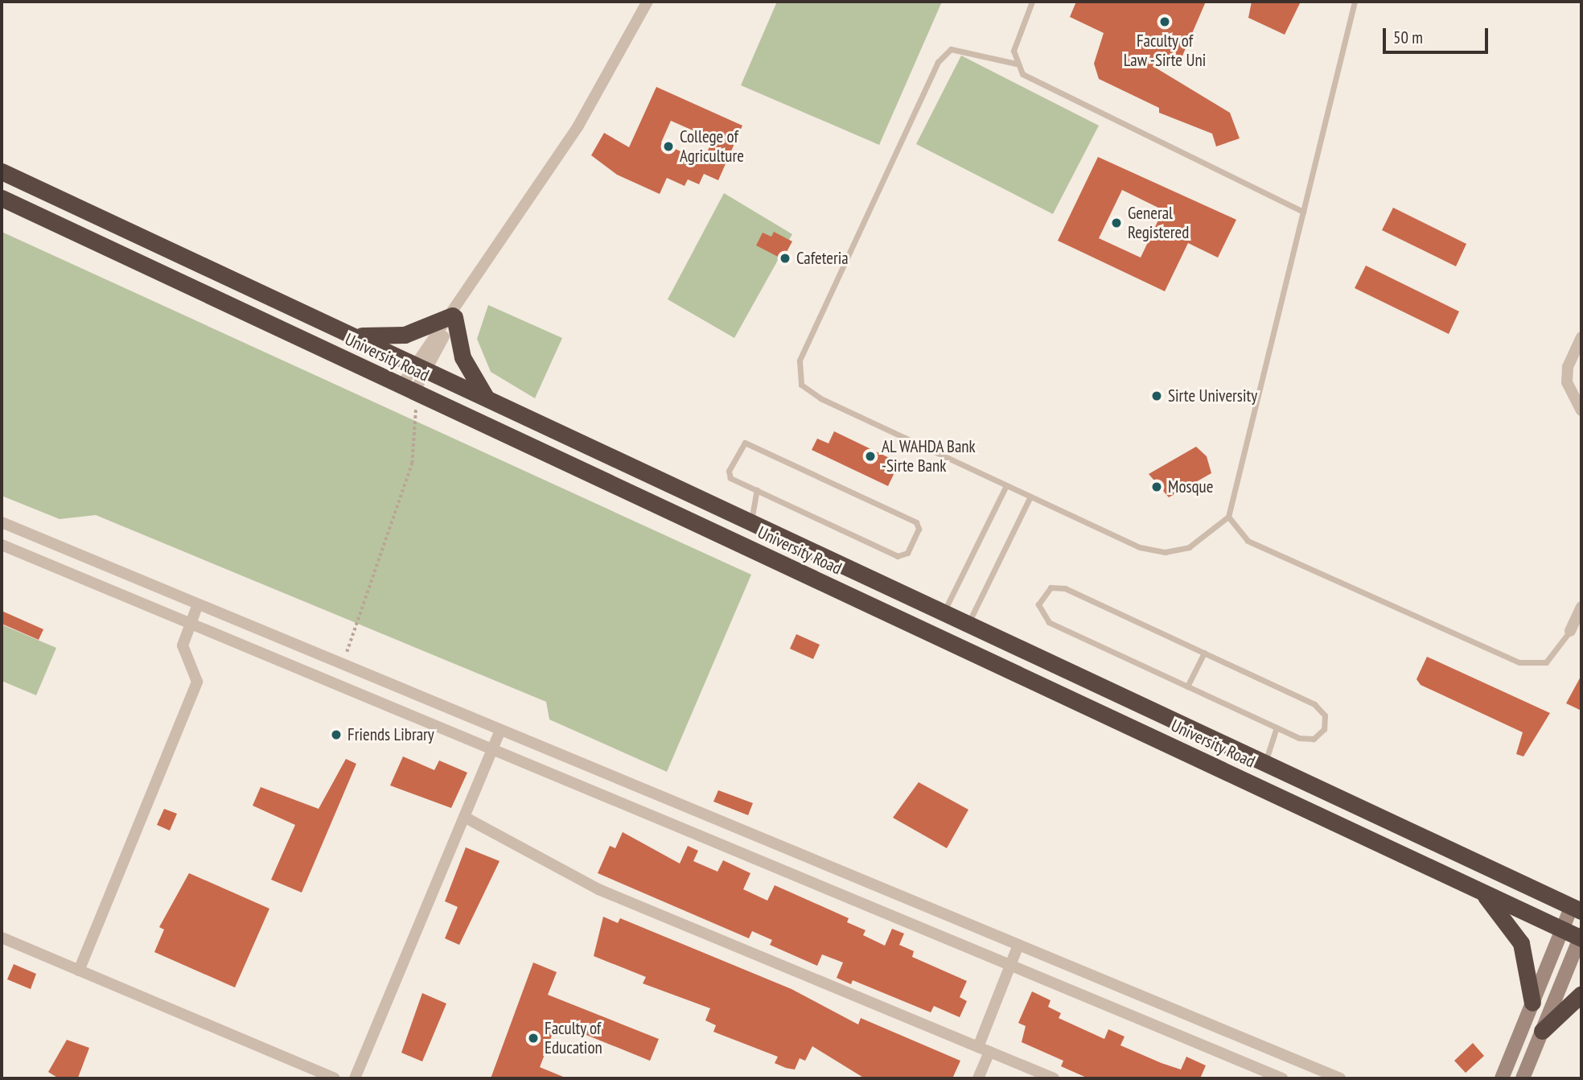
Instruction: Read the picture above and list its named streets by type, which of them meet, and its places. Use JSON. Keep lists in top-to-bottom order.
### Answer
{
  "streets": {
    "highway": ["University Road"]
  },
  "places": [
    "Faculty of Law -Sirte Uni",
    "College of Agriculture",
    "General Registered",
    "Cafeteria",
    "Sirte University",
    "AL WAHDA Bank -Sirte Bank",
    "Mosque",
    "Friends Library",
    "Faculty of Education"
  ],
  "scale_bar": "50 m"
}
